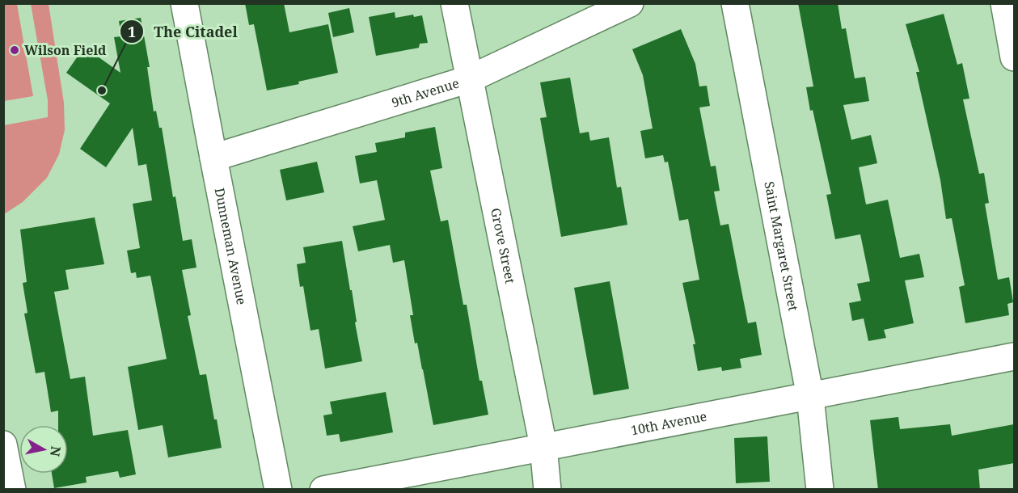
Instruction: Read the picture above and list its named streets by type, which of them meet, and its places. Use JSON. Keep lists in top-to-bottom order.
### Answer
{
  "streets": {
    "street": [
      "9th Avenue",
      "Saint Margaret Street",
      "Dunneman Avenue",
      "Grove Street",
      "10th Avenue"
    ]
  },
  "crossings": [
    ["9th Avenue", "Dunneman Avenue"],
    ["9th Avenue", "Grove Street"],
    ["Saint Margaret Street", "10th Avenue"],
    ["Grove Street", "10th Avenue"]
  ],
  "places": ["Wilson Field", "The Citadel"],
  "north": "right"
}
